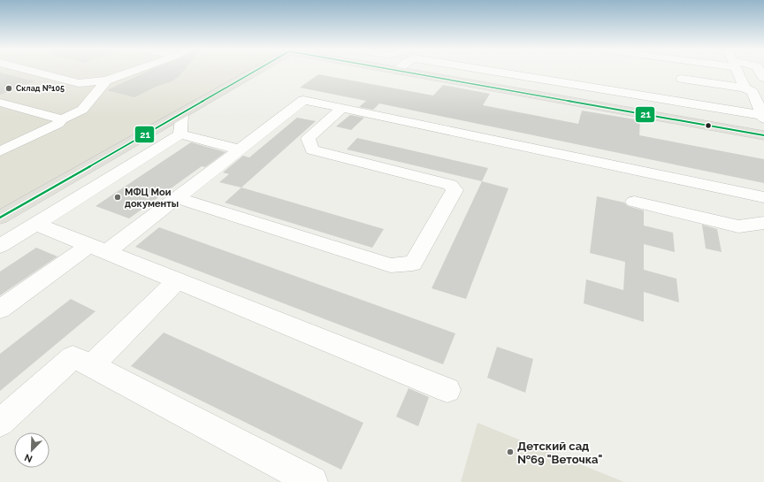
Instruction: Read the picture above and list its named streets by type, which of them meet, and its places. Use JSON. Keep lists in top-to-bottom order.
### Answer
{
  "places": ["Склад №105", "МФЦ Мои документы", "Детский сад №69 \"Веточка\""],
  "lines": ["transit line 21"],
  "north": "bottom left"
}
